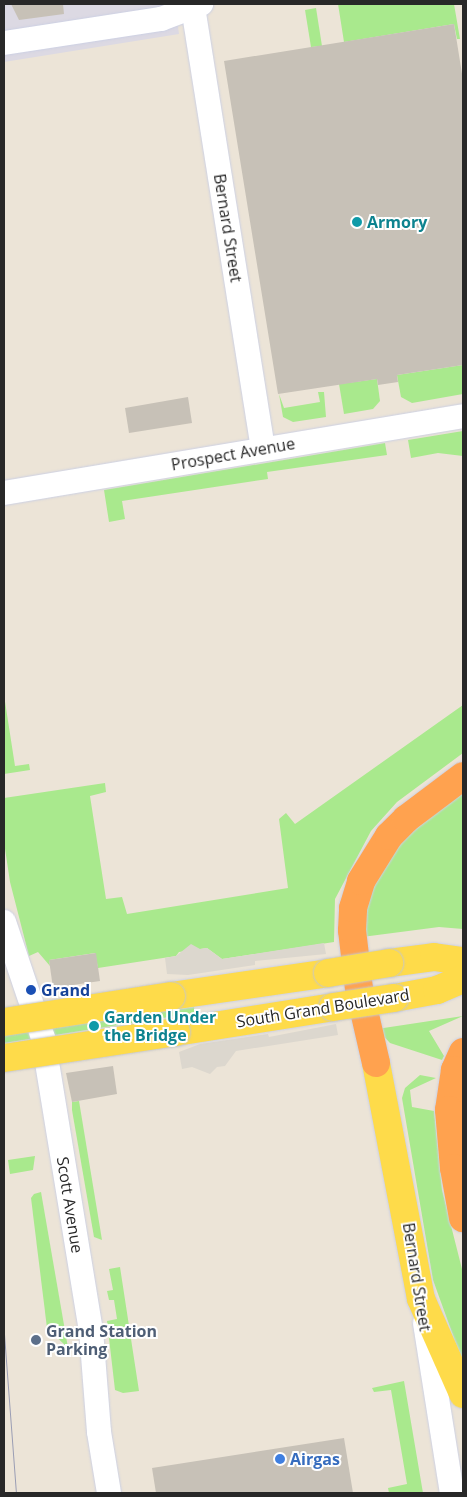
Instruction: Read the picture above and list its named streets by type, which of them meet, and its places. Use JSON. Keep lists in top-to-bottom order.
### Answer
{
  "streets": {
    "main road": ["Bernard Street", "South Grand Boulevard"],
    "street": ["Prospect Avenue", "Scott Avenue"]
  },
  "crossings": [
    ["Bernard Street", "Prospect Avenue"]
  ],
  "places": [
    "Armory",
    "Grand",
    "Garden Under the Bridge",
    "Grand Station Parking",
    "Airgas"
  ]
}
